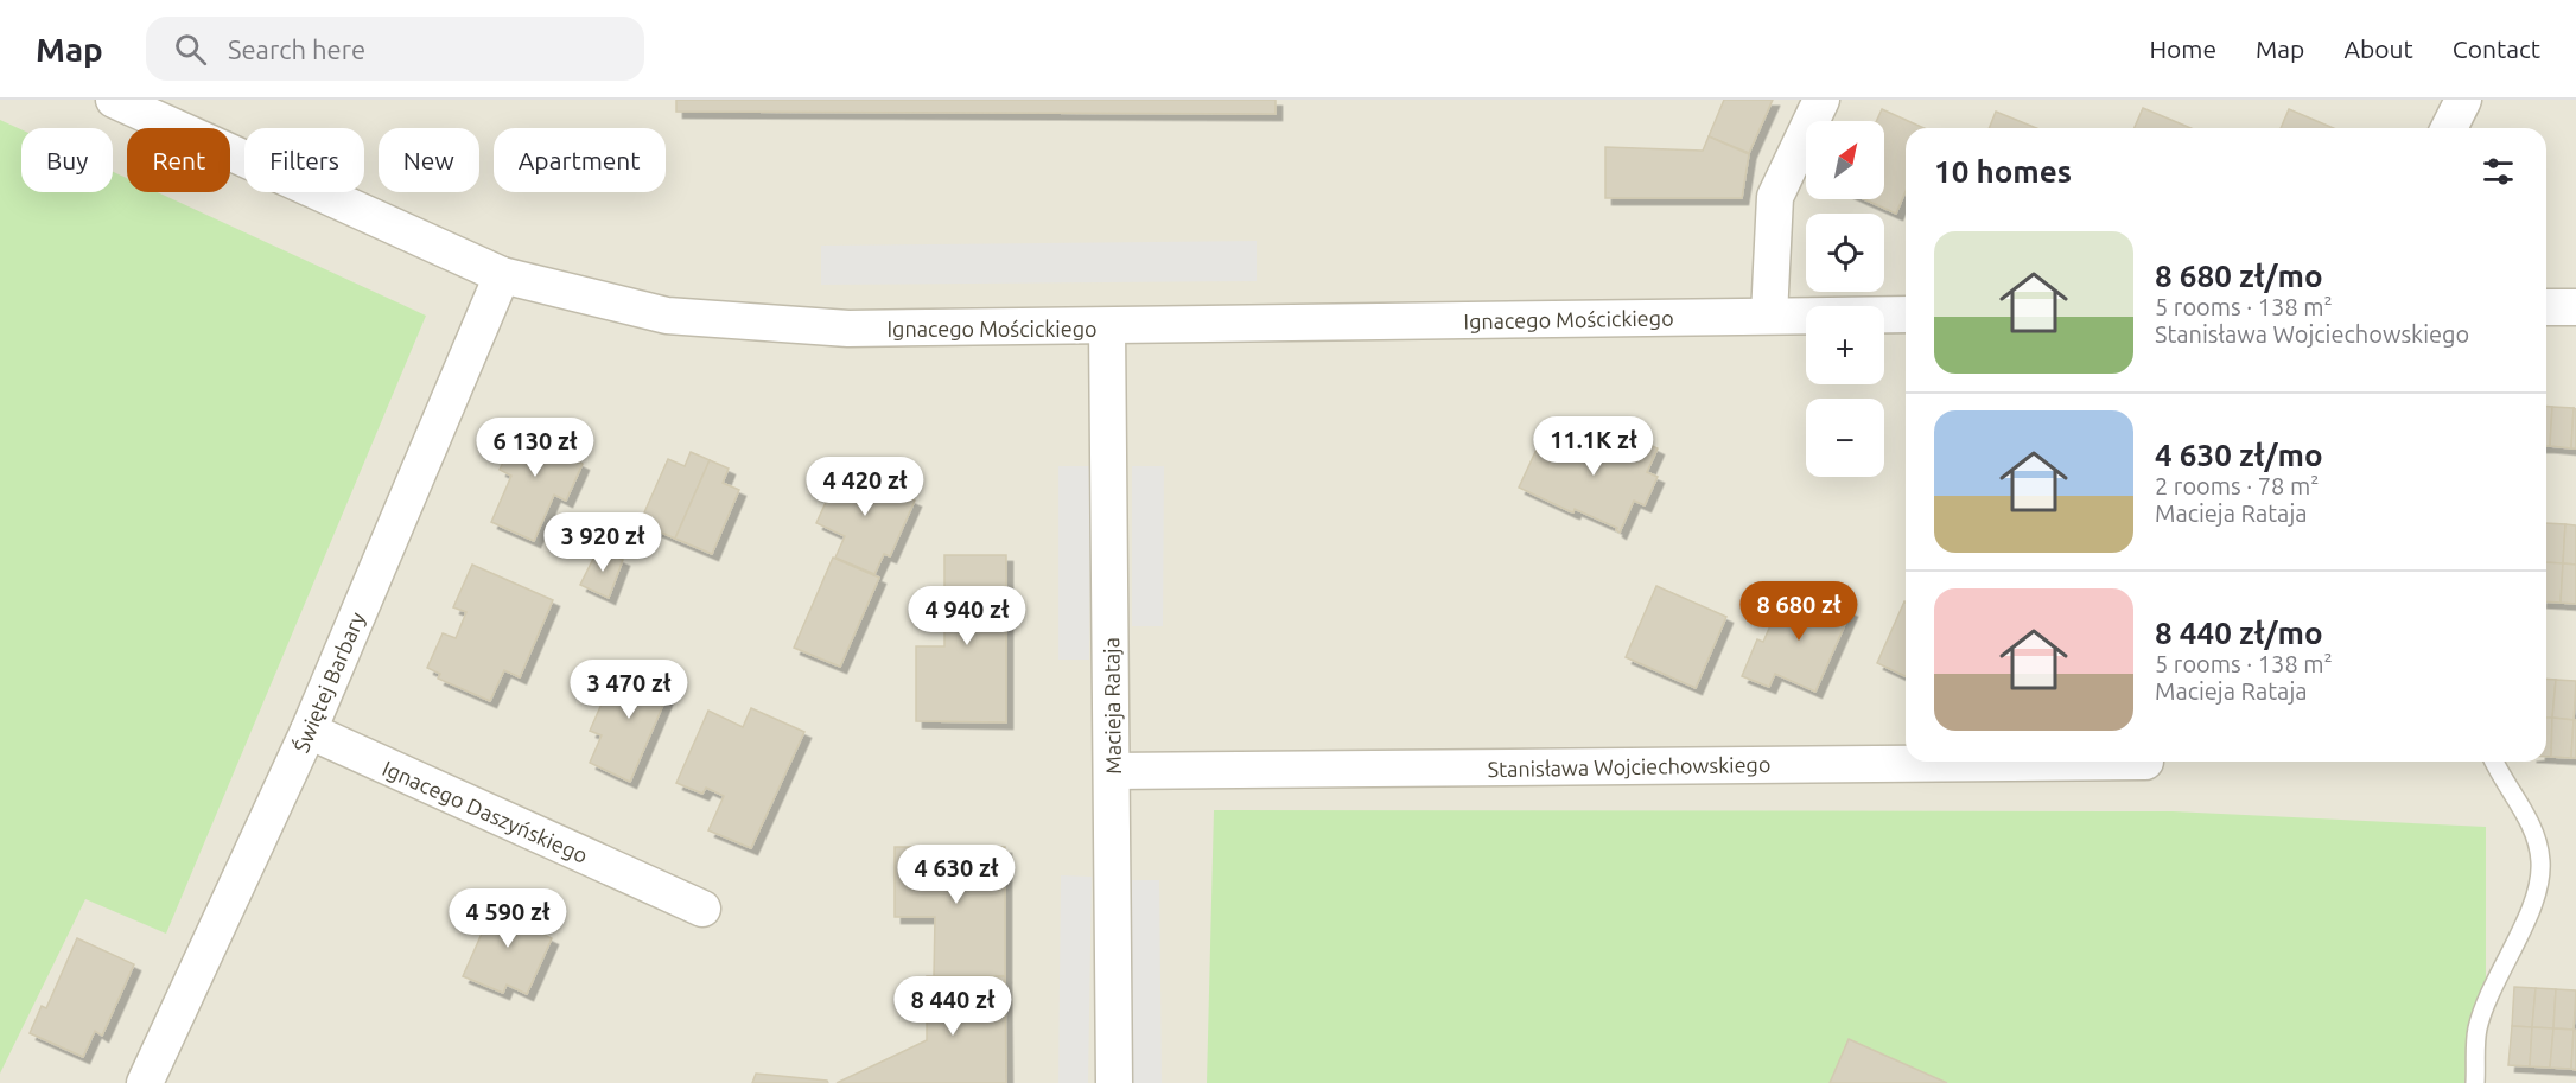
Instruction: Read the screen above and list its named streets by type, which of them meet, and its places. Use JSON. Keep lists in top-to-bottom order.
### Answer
{
  "streets": {
    "street": [
      "Ignacego Mościckiego",
      "Świętej Barbary",
      "Macieja Rataja",
      "Stanisława Wojciechowskiego",
      "Ignacego Daszyńskiego"
    ]
  },
  "crossings": [
    ["Ignacego Mościckiego", "Świętej Barbary"],
    ["Ignacego Mościckiego", "Macieja Rataja"],
    ["Świętej Barbary", "Ignacego Daszyńskiego"],
    ["Macieja Rataja", "Stanisława Wojciechowskiego"]
  ],
  "north": "top right",
  "page": {
    "header": "Map",
    "search": "Search here",
    "nav": [
      "Home",
      "Map",
      "About",
      "Contact"
    ],
    "map_buttons": ["+", "−"],
    "chip": [
      "Buy",
      "Rent",
      "Filters",
      "New",
      "Apartment"
    ],
    "heading": "10 homes",
    "list": [
      {
        "name": "8 680 zł/mo",
        "note": "5 rooms · 138 m² · Stanisława Wojciechowskiego"
      },
      {
        "name": "4 630 zł/mo",
        "note": "2 rooms · 78 m² · Macieja Rataja"
      },
      {
        "name": "8 440 zł/mo",
        "note": "5 rooms · 138 m² · Macieja Rataja"
      }
    ],
    "price": [
      "11.1K zł",
      "6 130 zł",
      "4 420 zł",
      "3 920 zł",
      "8 680 zł",
      "4 940 zł",
      "3 470 zł",
      "4 630 zł",
      "4 590 zł",
      "8 440 zł"
    ]
  }
}
